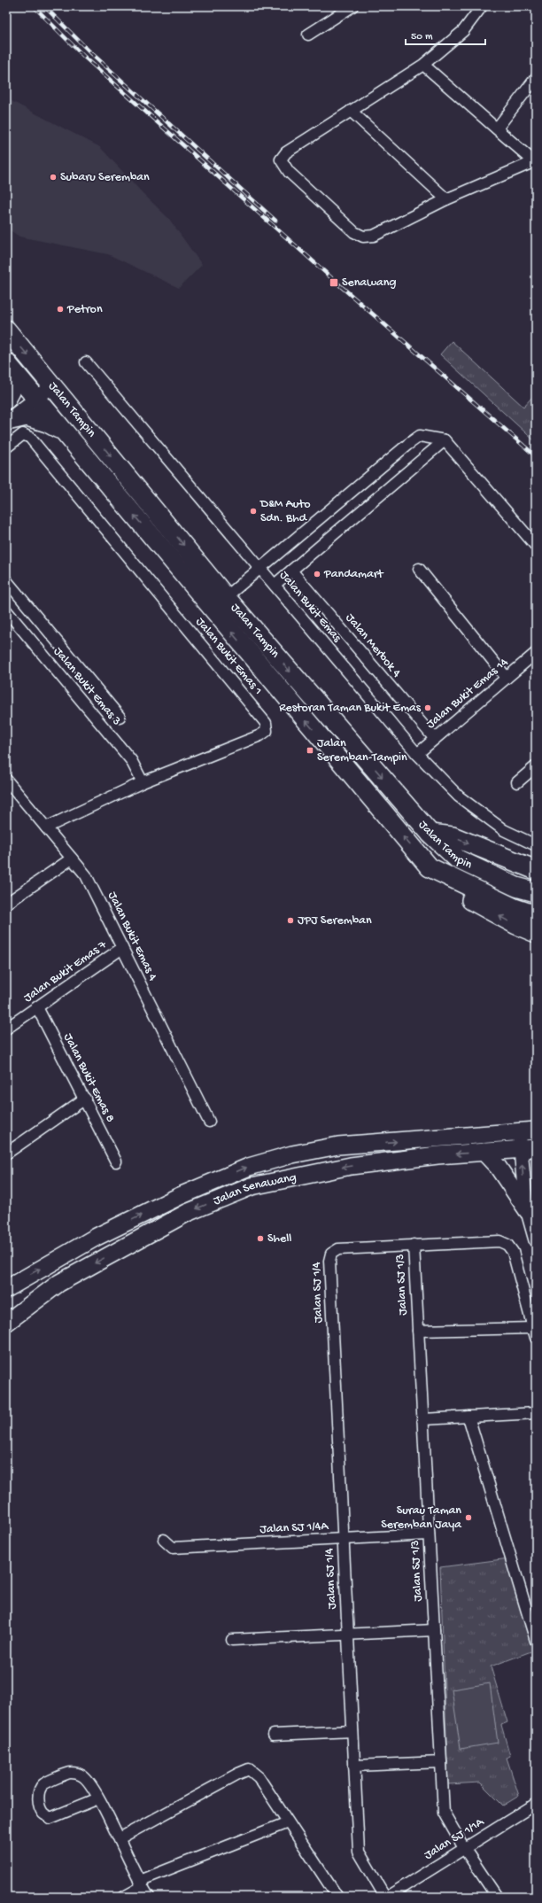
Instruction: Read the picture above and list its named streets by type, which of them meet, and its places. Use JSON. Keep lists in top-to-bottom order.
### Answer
{
  "streets": {
    "highway": ["Jalan Tampin"],
    "main road": ["Jalan Senawang"],
    "street": [
      "Jalan Bukit Emas",
      "Jalan Merbok 4",
      "Jalan Bukit Emas 1",
      "Jalan Bukit Emas 3",
      "Jalan Bukit Emas 14",
      "Jalan Bukit Emas 4",
      "Jalan Bukit Emas 7",
      "Jalan Bukit Emas 8",
      "Jalan SJ 1/3",
      "Jalan SJ 1/4",
      "Jalan SJ 1/4A",
      "Jalan SJ 1/1A"
    ]
  },
  "crossings": [
    ["Jalan Bukit Emas", "Jalan Bukit Emas 14"],
    ["Jalan Merbok 4", "Jalan Bukit Emas 14"],
    ["Jalan Bukit Emas 1", "Jalan Bukit Emas 3"],
    ["Jalan Bukit Emas 1", "Jalan Bukit Emas 4"],
    ["Jalan Bukit Emas 4", "Jalan Bukit Emas 7"],
    ["Jalan Bukit Emas 7", "Jalan Bukit Emas 8"],
    ["Jalan SJ 1/3", "Jalan SJ 1/4"],
    ["Jalan SJ 1/3", "Jalan SJ 1/4A"],
    ["Jalan SJ 1/3", "Jalan SJ 1/1A"],
    ["Jalan SJ 1/4", "Jalan SJ 1/4A"],
    ["Jalan SJ 1/4", "Jalan SJ 1/1A"]
  ],
  "places": {
    "other": [
      "Subaru Seremban",
      "Petron",
      "D&M Auto Sdn. Bhd",
      "Pandamart",
      "Restoran Taman Bukit Emas",
      "JPJ Seremban",
      "Shell",
      "Surau Taman Seremban Jaya"
    ],
    "transit": ["Senawang", "Jalan Seremban-Tampin"]
  },
  "scale_bar": "50 m"
}
